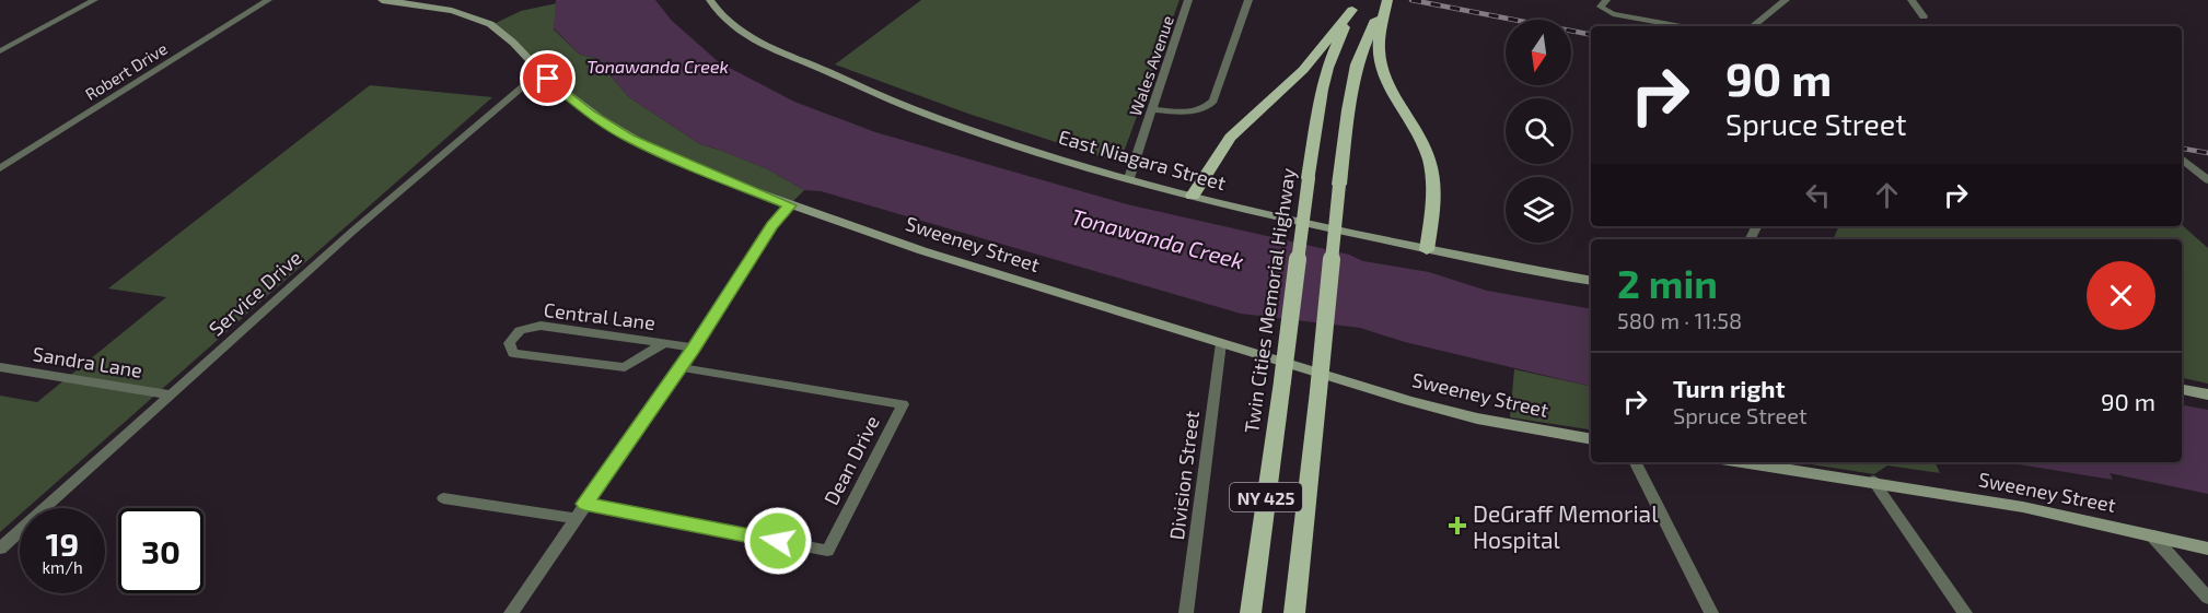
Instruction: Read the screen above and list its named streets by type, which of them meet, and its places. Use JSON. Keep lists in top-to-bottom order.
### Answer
{
  "streets": {
    "main road": ["Twin Cities Memorial Highway", "NY 425"],
    "street": [
      "Wales Avenue",
      "Robert Drive",
      "East Niagara Street",
      "Sweeney Street",
      "Service Drive",
      "Central Lane",
      "Sandra Lane",
      "Dean Drive",
      "Division Street"
    ]
  },
  "crossings": [
    ["Wales Avenue", "East Niagara Street"],
    ["Sweeney Street", "Service Drive"],
    ["Sweeney Street", "Division Street"],
    ["Service Drive", "Sandra Lane"]
  ],
  "water": ["Tonawanda Creek"],
  "places": {
    "health": ["DeGraff Memorial Hospital"]
  },
  "north": "bottom",
  "page": {
    "turn": ["90 m", "Spruce Street"],
    "heading": ["2 min", "580 m · 11:58"],
    "list": [
      {
        "name": "Turn right",
        "note": "Spruce Street",
        "value": "90 m"
      }
    ],
    "speed": "19 km/h",
    "limit": "30"
  }
}
